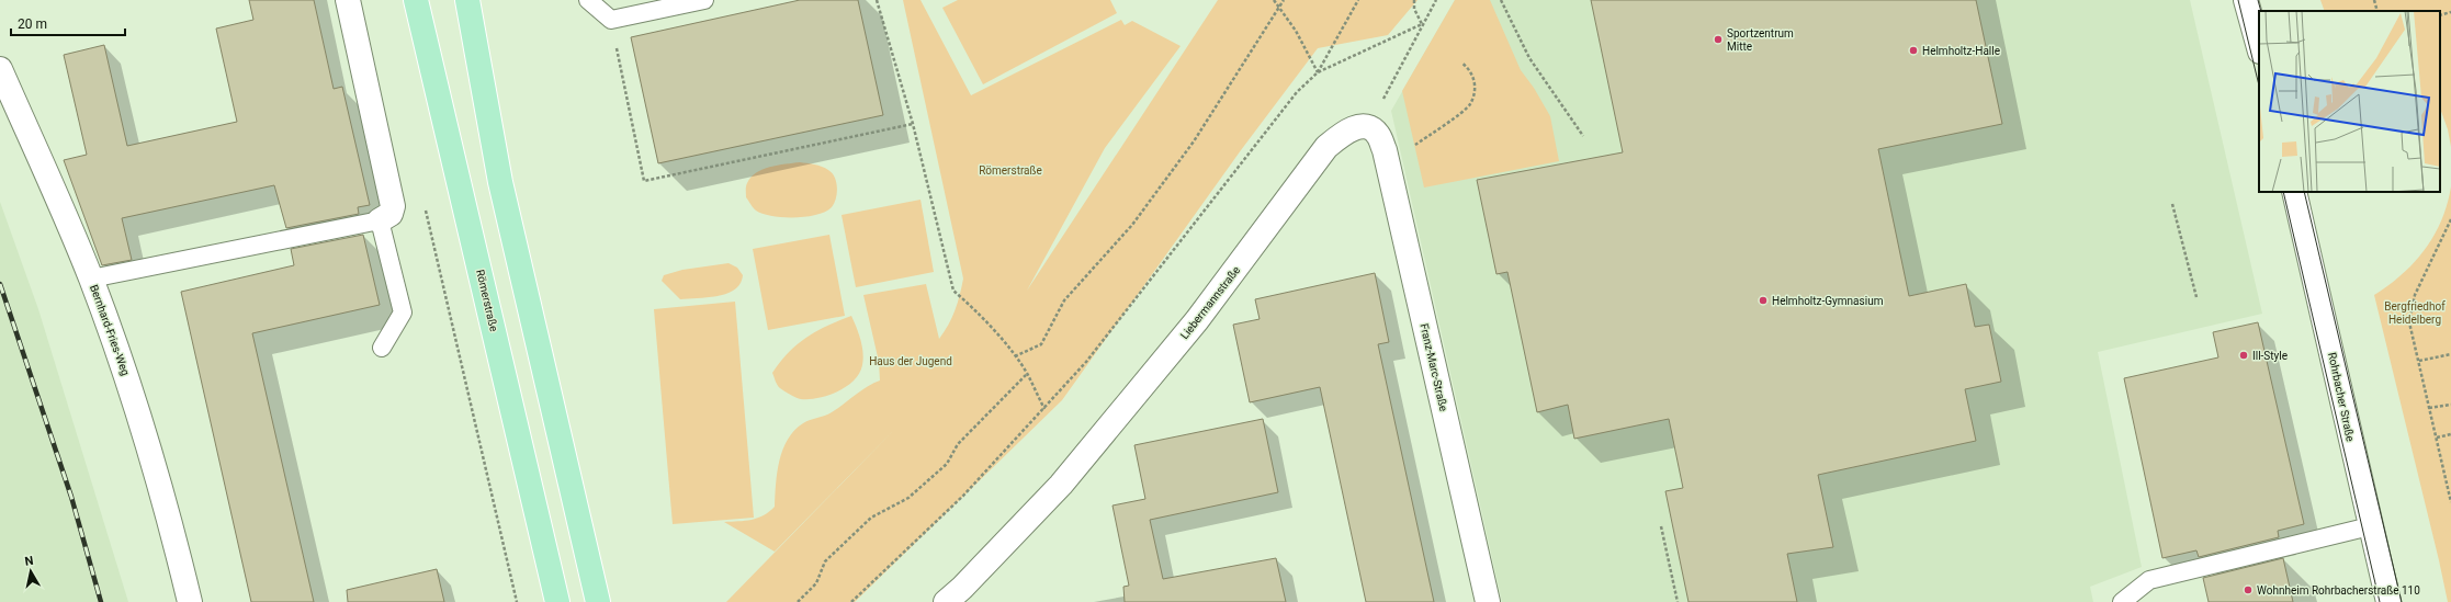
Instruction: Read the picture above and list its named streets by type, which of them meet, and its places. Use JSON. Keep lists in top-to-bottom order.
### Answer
{
  "streets": {
    "main road": ["Römerstraße"],
    "street": [
      "Liebermannstraße",
      "Bernhard-Fries-Weg",
      "Franz-Marc-Straße",
      "Rohrbacher Straße"
    ]
  },
  "crossings": [
    ["Liebermannstraße", "Franz-Marc-Straße"]
  ],
  "parks": ["Römerstraße", "Bergfriedhof Heidelberg", "Haus der Jugend"],
  "places": [
    "Sportzentrum Mitte",
    "Helmholtz-Halle",
    "Helmholtz-Gymnasium",
    "Ill-Style",
    "Wohnheim Rohrbacherstraße 110"
  ],
  "scale_bar": "20 m",
  "north": "top"
}
